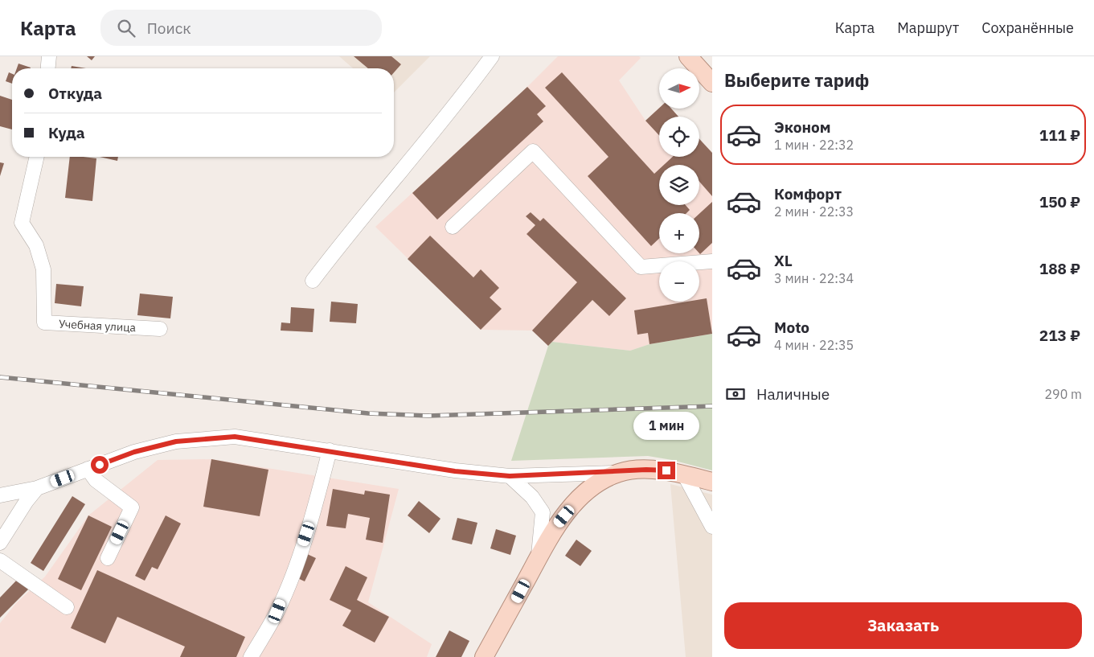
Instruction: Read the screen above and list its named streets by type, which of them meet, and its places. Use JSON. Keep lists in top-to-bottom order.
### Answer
{
  "streets": {
    "street": ["Учебная улица"]
  },
  "north": "right",
  "page": {
    "header": "Карта",
    "search": "Поиск",
    "nav": ["Карта", "Маршрут", "Сохранённые"],
    "heading": "Выберите тариф",
    "map_buttons": ["+", "−"],
    "banner": ["Откуда", "Куда"],
    "list": [
      {
        "name": "Эконом",
        "note": "1 мин · 22:32",
        "value": "111 ₽"
      },
      {
        "name": "Комфорт",
        "note": "2 мин · 22:33",
        "value": "150 ₽"
      },
      {
        "name": "XL",
        "note": "3 мин · 22:34",
        "value": "188 ₽"
      },
      {
        "name": "Moto",
        "note": "4 мин · 22:35",
        "value": "213 ₽"
      }
    ],
    "pay": ["Наличные", "290 m"],
    "bubble": "1 мин",
    "buttons": "Заказать"
  }
}
